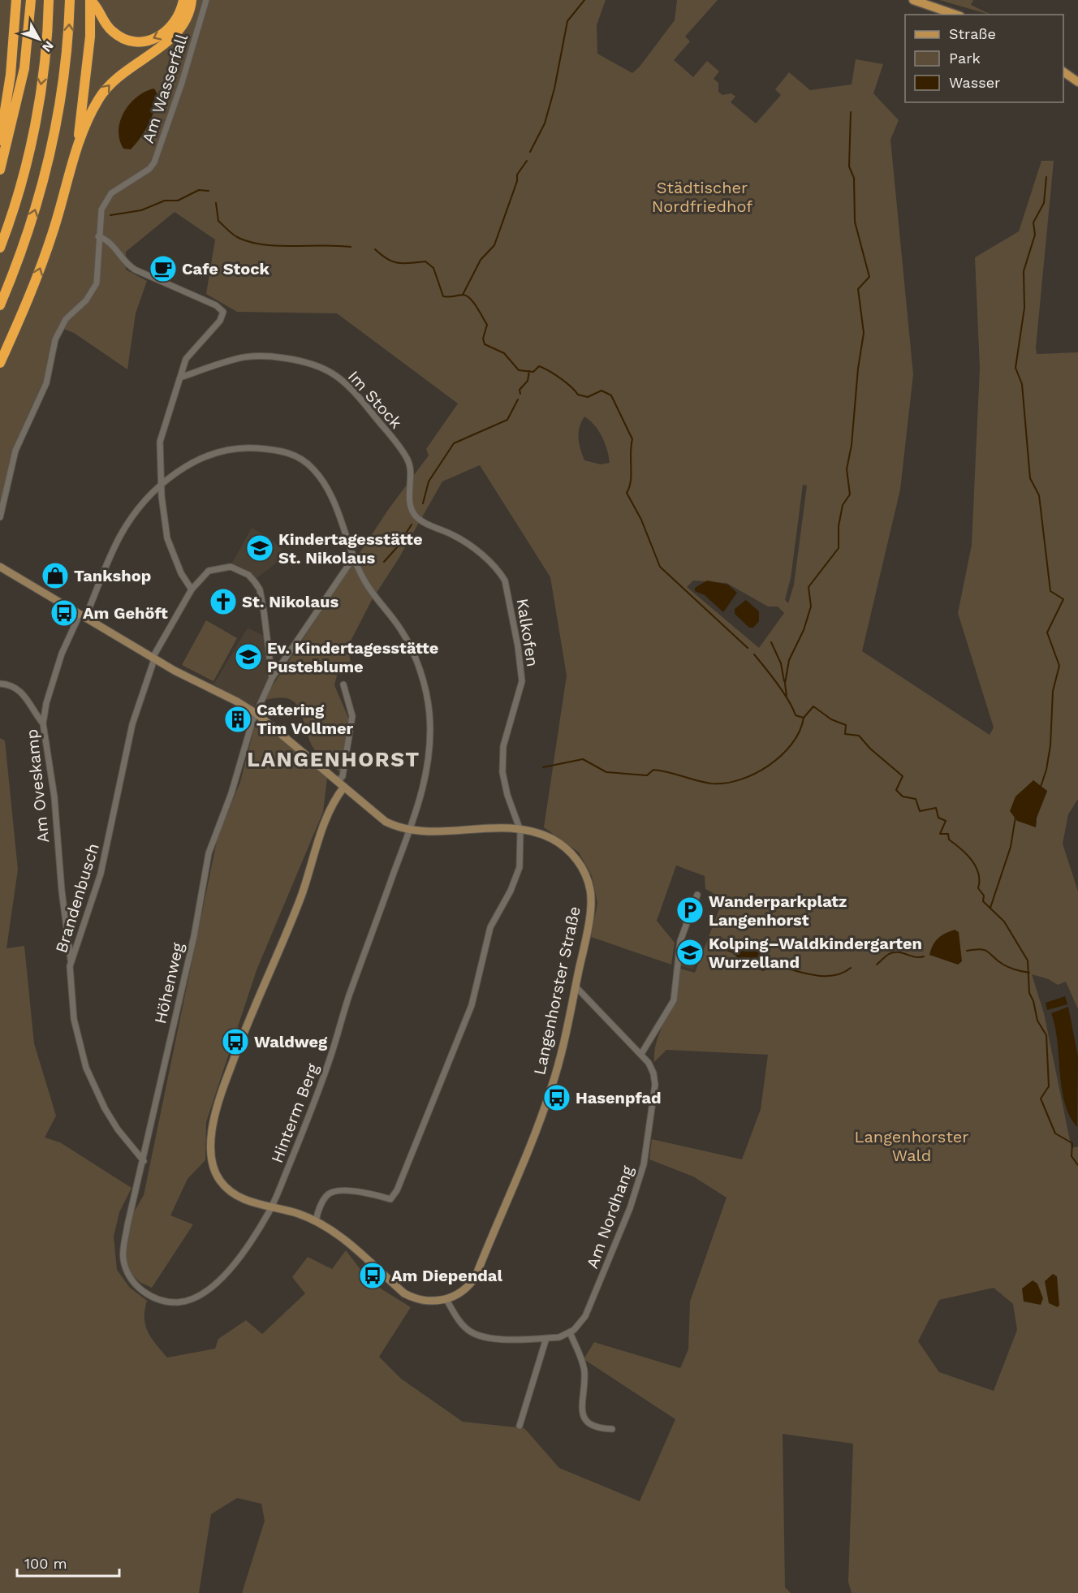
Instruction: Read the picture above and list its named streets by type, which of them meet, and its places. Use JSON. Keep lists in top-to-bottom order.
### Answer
{
  "streets": {
    "street": [
      "Am Wasserfall",
      "Im Stock",
      "Kalkofen",
      "Am Oveskamp",
      "Brandenbusch",
      "Höhenweg",
      "Langenhorster Straße",
      "Hinterm Berg",
      "Am Nordhang"
    ]
  },
  "crossings": [
    ["Im Stock", "Kalkofen"],
    ["Kalkofen", "Langenhorster Straße"],
    ["Am Oveskamp", "Brandenbusch"],
    ["Am Oveskamp", "Langenhorster Straße"],
    ["Brandenbusch", "Höhenweg"],
    ["Brandenbusch", "Langenhorster Straße"],
    ["Höhenweg", "Langenhorster Straße"],
    ["Höhenweg", "Hinterm Berg"],
    ["Langenhorster Straße", "Hinterm Berg"],
    ["Langenhorster Straße", "Am Nordhang"]
  ],
  "districts": ["LANGENHORST"],
  "parks": ["Städtischer Nordfriedhof", "Langenhorster Wald"],
  "places": {
    "cafe": ["Cafe Stock"],
    "school or university": ["Kindertagesstätte St. Nikolaus", "Ev. Kindertagesstätte Pusteblume", "Kolping–Waldkindergarten Wurzelland"],
    "shop": ["Tankshop"],
    "church": ["St. Nikolaus"],
    "bus stop": [
      "Am Gehöft",
      "Waldweg",
      "Hasenpfad",
      "Am Diependal"
    ],
    "building": ["Catering Tim Vollmer"],
    "parking": ["Wanderparkplatz Langenhorst"]
  },
  "legend": ["Straße", "Park", "Wasser"],
  "scale_bar": "100 m",
  "north": "bottom right"
}
